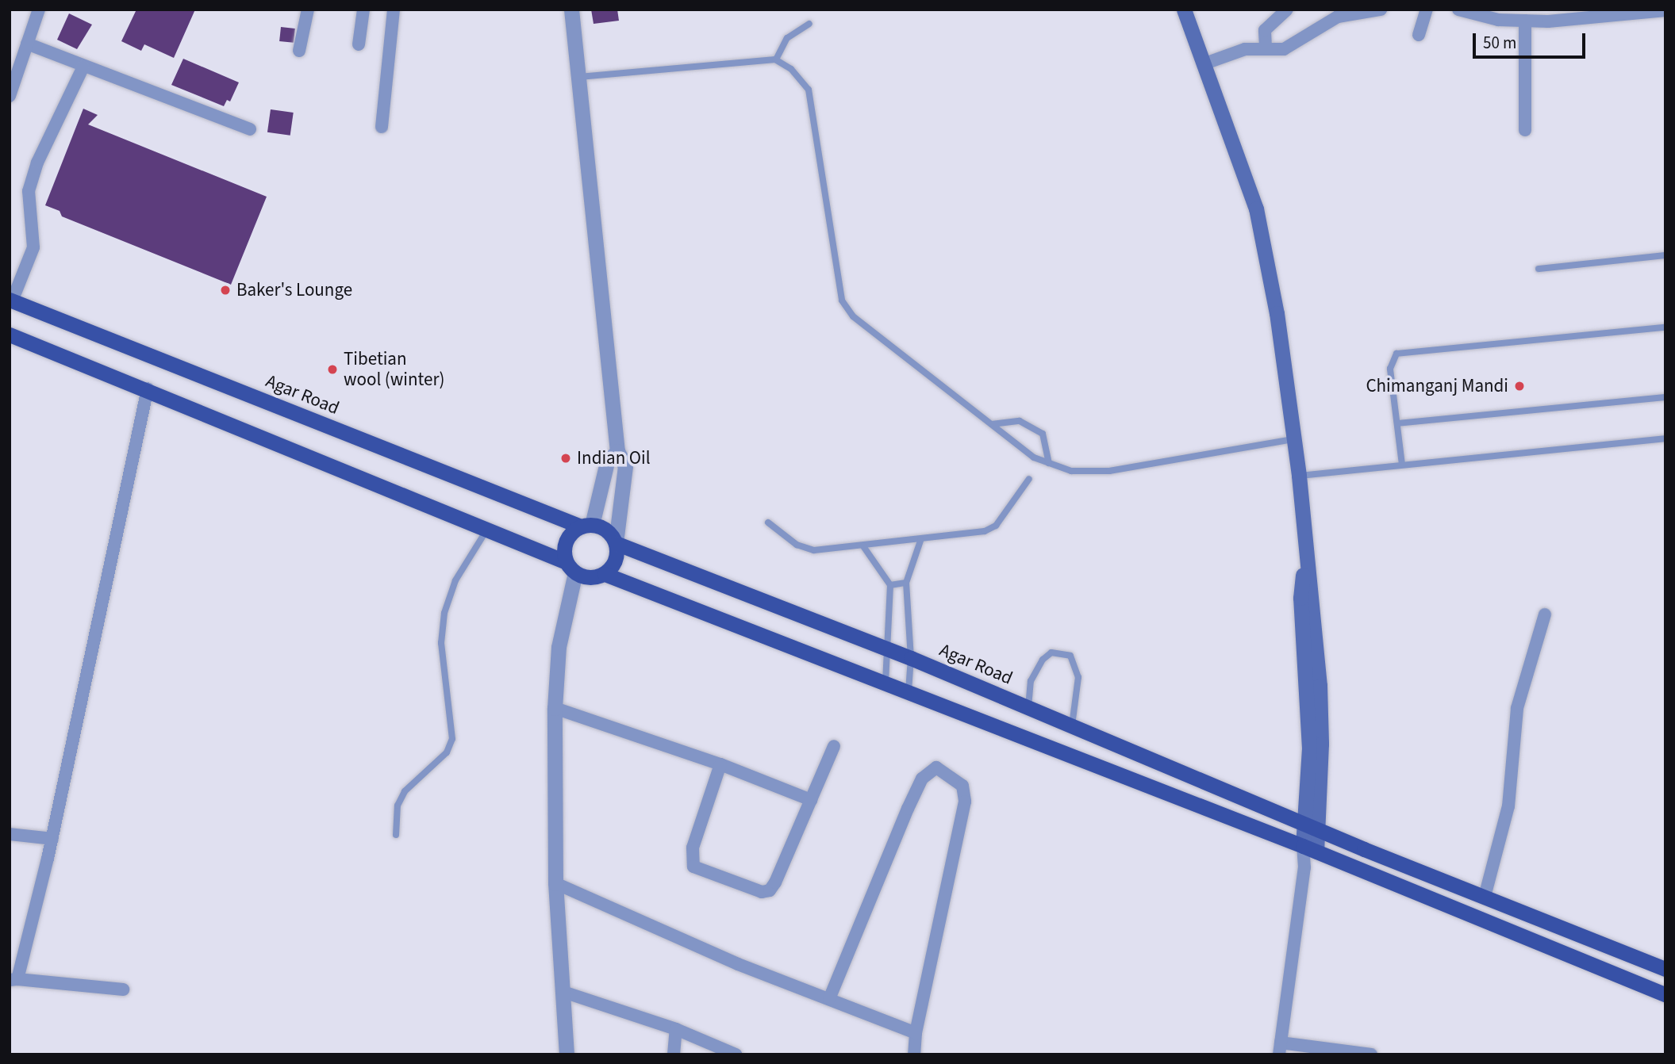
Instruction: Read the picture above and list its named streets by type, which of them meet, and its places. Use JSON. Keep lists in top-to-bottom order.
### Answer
{
  "streets": {
    "main road": ["Agar Road"]
  },
  "places": [
    "Baker's Lounge",
    "Tibetian wool (winter)",
    "Chimanganj Mandi",
    "Indian Oil"
  ],
  "scale_bar": "50 m"
}
